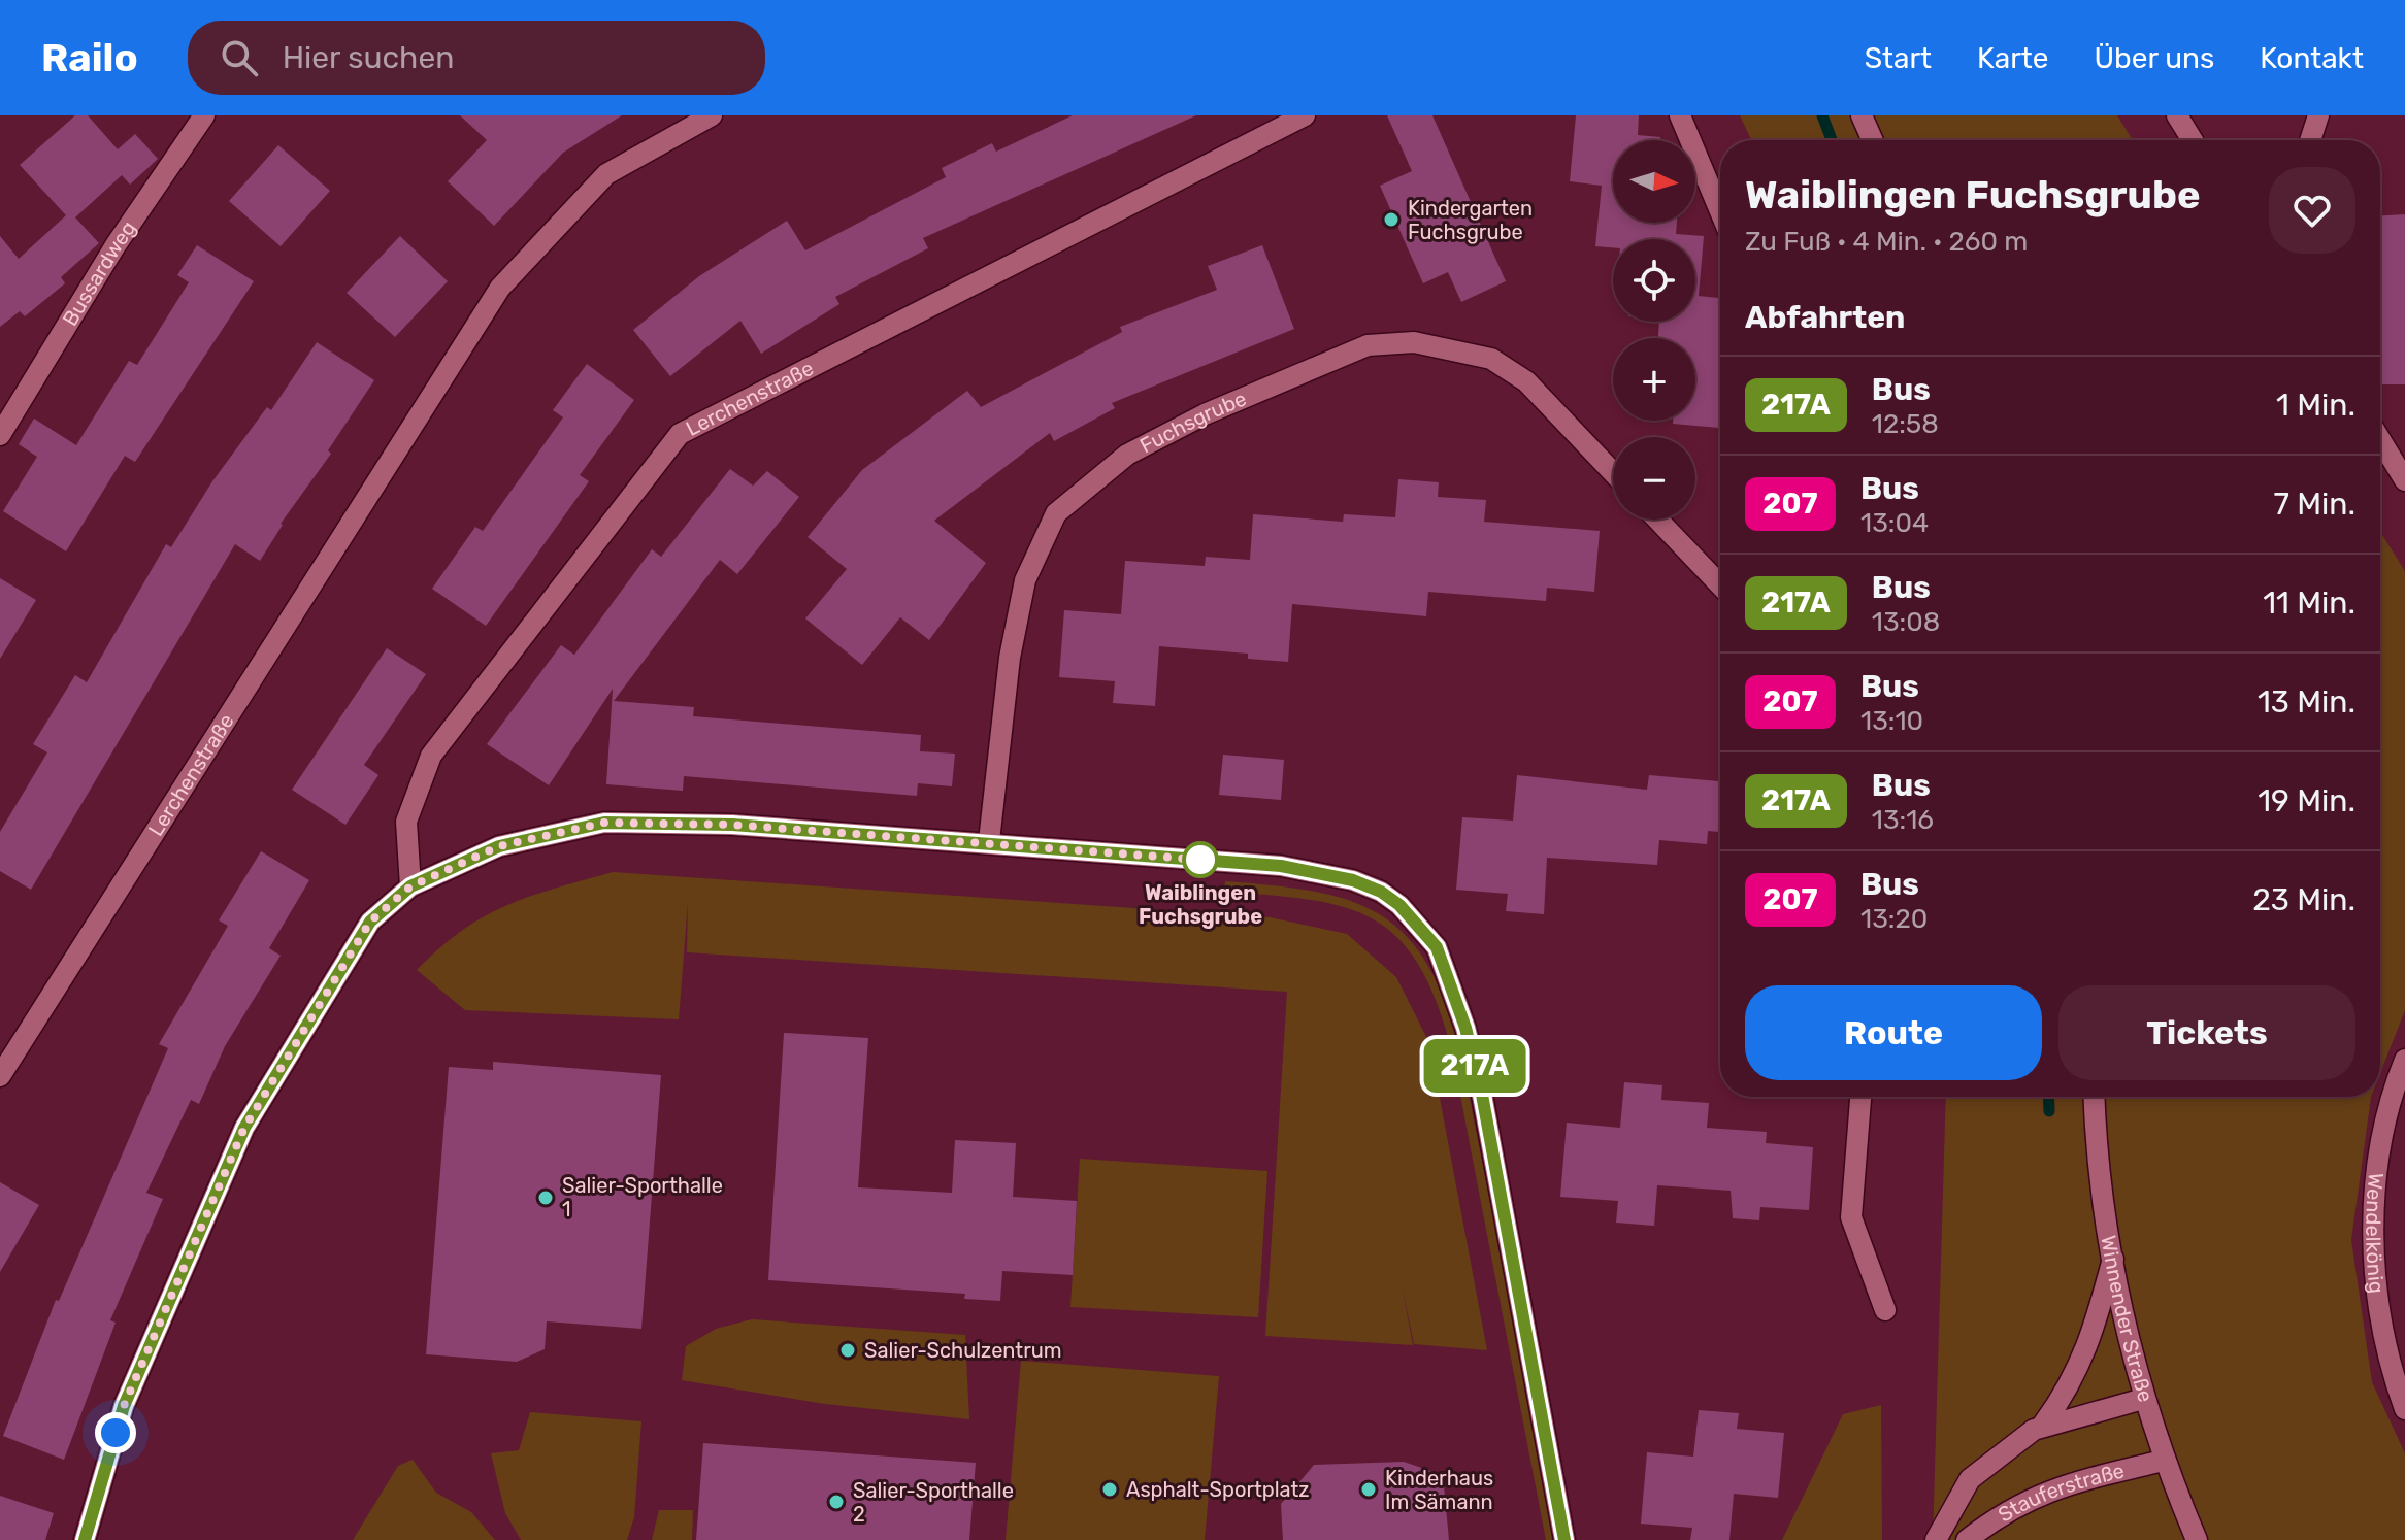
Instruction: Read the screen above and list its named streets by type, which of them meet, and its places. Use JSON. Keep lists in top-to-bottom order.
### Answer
{
  "streets": {
    "street": [
      "Bussardweg",
      "Lerchenstraße",
      "Fuchsgrube",
      "Wendelkönig",
      "Winnender Straße",
      "Stauferstraße"
    ]
  },
  "crossings": [
    ["Winnender Straße", "Stauferstraße"]
  ],
  "places": [
    "Kindergarten Fuchsgrube",
    "Waiblingen Fuchsgrube",
    "Salier-Sporthalle 1",
    "Salier-Schulzentrum",
    "Asphalt-Sportplatz",
    "Kinderhaus Im Sämann",
    "Salier-Sporthalle 2"
  ],
  "lines": ["bus line 217A"],
  "north": "right",
  "page": {
    "header": "Railo",
    "search": "Hier suchen",
    "nav": [
      "Start",
      "Karte",
      "Über uns",
      "Kontakt"
    ],
    "on_map": "217A",
    "map_buttons": ["+", "−"],
    "heading": [
      ["Waiblingen Fuchsgrube", "Zu Fuß · 4 Min. · 260 m"],
      "Abfahrten"
    ],
    "list": [
      {
        "mark": "217A",
        "name": "Bus",
        "note": "12:58",
        "value": "1 Min."
      },
      {
        "mark": "207",
        "name": "Bus",
        "note": "13:04",
        "value": "7 Min."
      },
      {
        "mark": "217A",
        "name": "Bus",
        "note": "13:08",
        "value": "11 Min."
      },
      {
        "mark": "207",
        "name": "Bus",
        "note": "13:10",
        "value": "13 Min."
      },
      {
        "mark": "217A",
        "name": "Bus",
        "note": "13:16",
        "value": "19 Min."
      },
      {
        "mark": "207",
        "name": "Bus",
        "note": "13:20",
        "value": "23 Min."
      }
    ],
    "buttons": ["Route", "Tickets"]
  }
}
